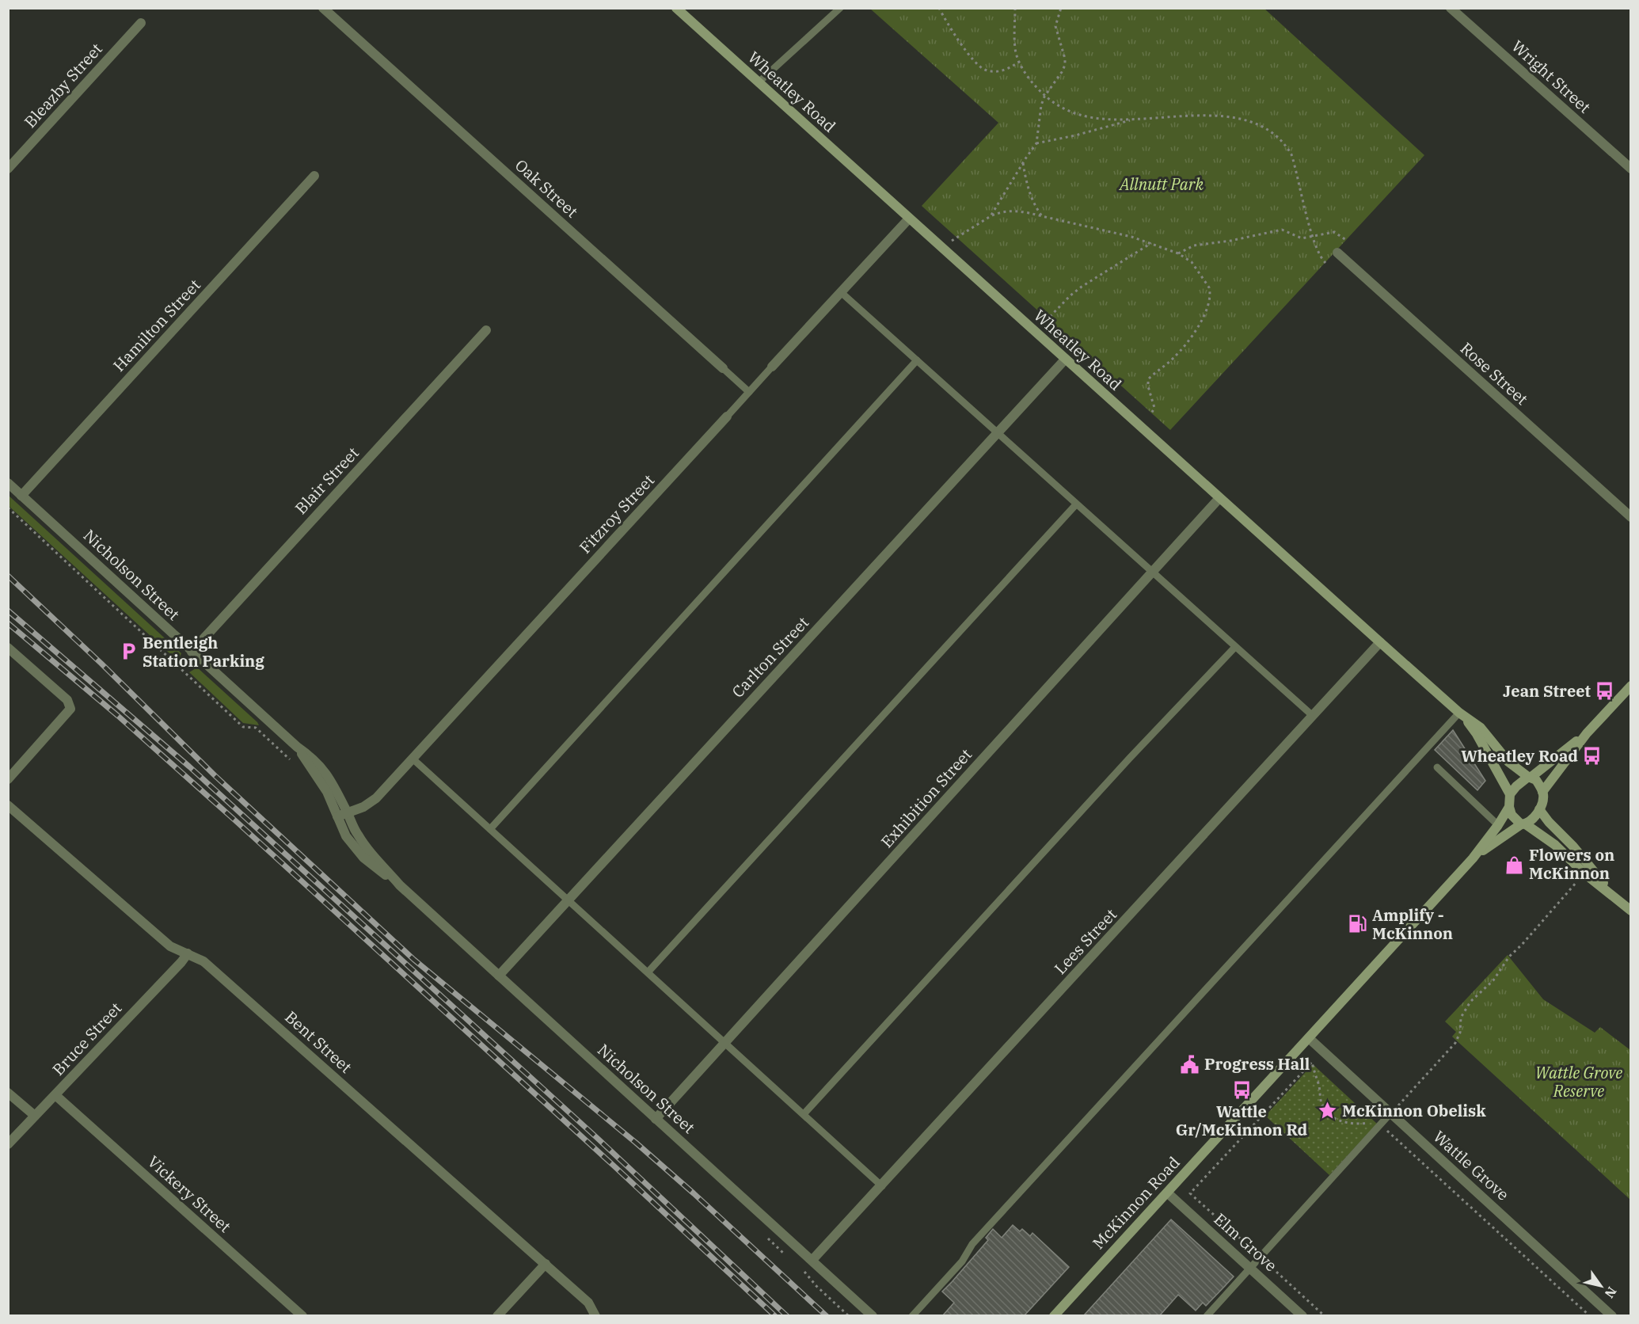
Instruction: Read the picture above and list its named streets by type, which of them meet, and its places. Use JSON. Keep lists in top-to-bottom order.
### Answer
{
  "streets": {
    "street": [
      "Wright Street",
      "Bleazby Street",
      "Wheatley Road",
      "Oak Street",
      "Hamilton Street",
      "Rose Street",
      "Blair Street",
      "Fitzroy Street",
      "Nicholson Street",
      "Carlton Street",
      "Exhibition Street",
      "Lees Street",
      "Bruce Street",
      "Bent Street",
      "Wattle Grove",
      "Vickery Street",
      "McKinnon Road",
      "Elm Grove"
    ]
  },
  "crossings": [
    ["Wheatley Road", "Fitzroy Street"],
    ["Wheatley Road", "Carlton Street"],
    ["Wheatley Road", "Exhibition Street"],
    ["Wheatley Road", "Lees Street"],
    ["Wheatley Road", "McKinnon Road"],
    ["Oak Street", "Fitzroy Street"],
    ["Hamilton Street", "Nicholson Street"],
    ["Blair Street", "Nicholson Street"],
    ["Fitzroy Street", "Nicholson Street"],
    ["Nicholson Street", "Carlton Street"],
    ["Nicholson Street", "Exhibition Street"],
    ["Nicholson Street", "Lees Street"],
    ["Bruce Street", "Bent Street"],
    ["Bruce Street", "Vickery Street"],
    ["Wattle Grove", "McKinnon Road"],
    ["McKinnon Road", "Elm Grove"]
  ],
  "parks": ["Allnutt Park", "Wattle Grove Reserve"],
  "places": {
    "parking": ["Bentleigh Station Parking"],
    "bus stop": ["Jean Street", "Wheatley Road", "Wattle Gr/McKinnon Rd"],
    "shop": ["Flowers on McKinnon"],
    "fuel station": ["Amplify - McKinnon"],
    "public building": ["Progress Hall"],
    "place": ["McKinnon Obelisk"]
  },
  "north": "bottom right"
}
